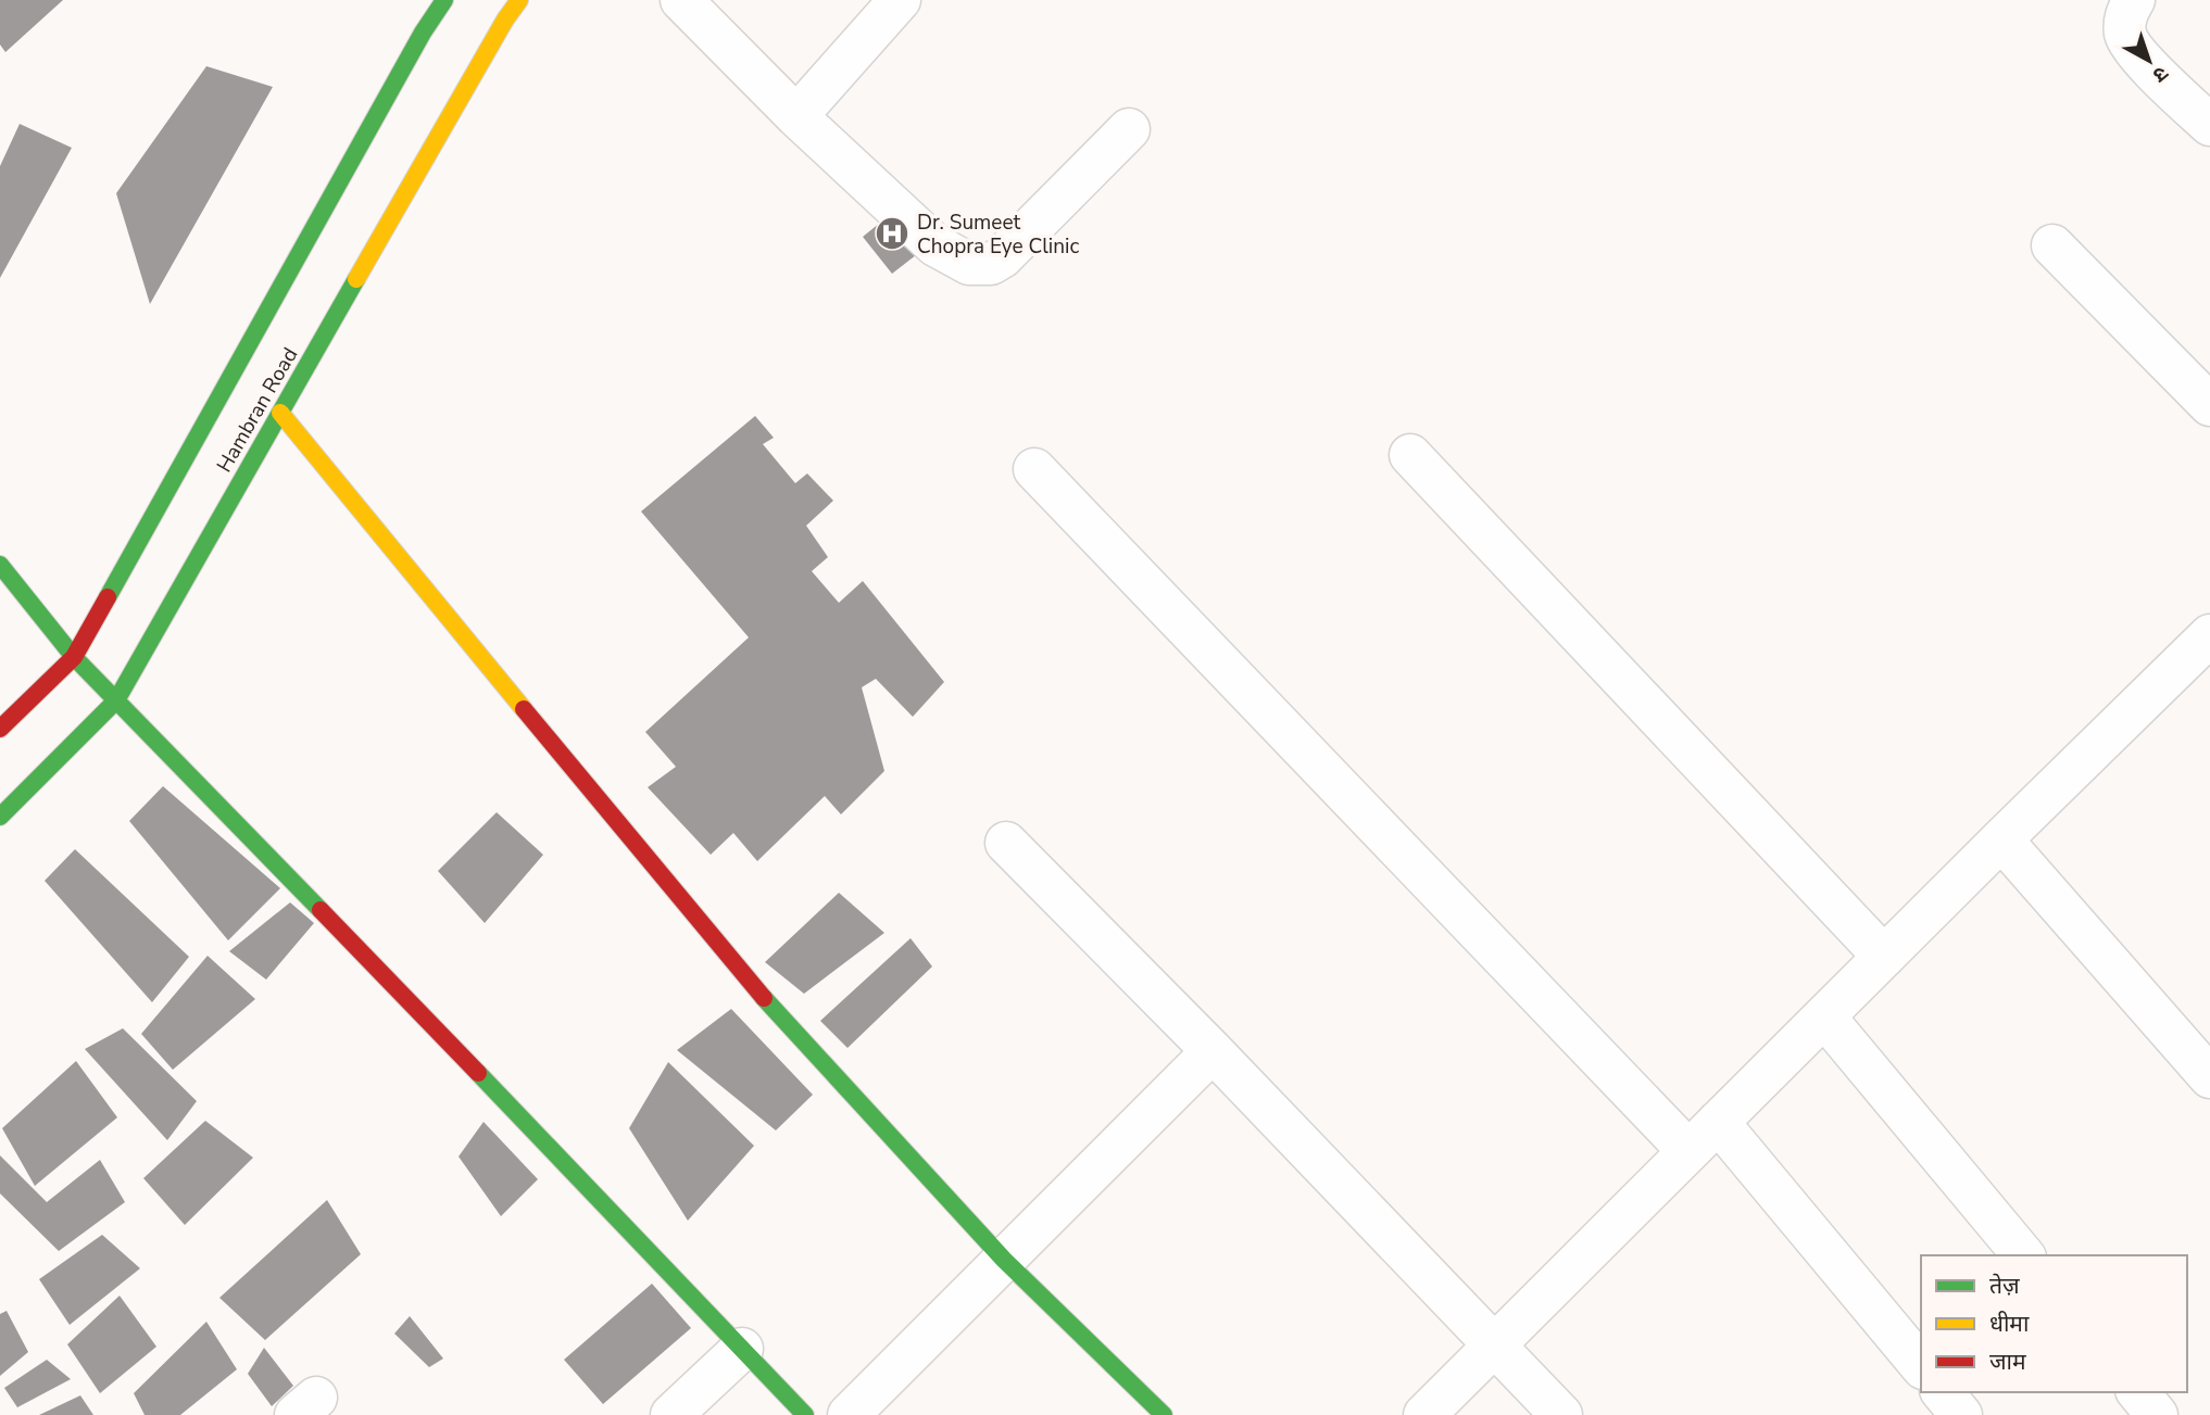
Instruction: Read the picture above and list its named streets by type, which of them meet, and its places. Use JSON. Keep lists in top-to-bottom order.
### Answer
{
  "streets": {
    "street": ["Hambran Road"]
  },
  "places": {
    "hospital": ["Dr. Sumeet Chopra Eye Clinic"]
  },
  "legend": ["तेज़", "धीमा", "जाम"],
  "north": "bottom right"
}
